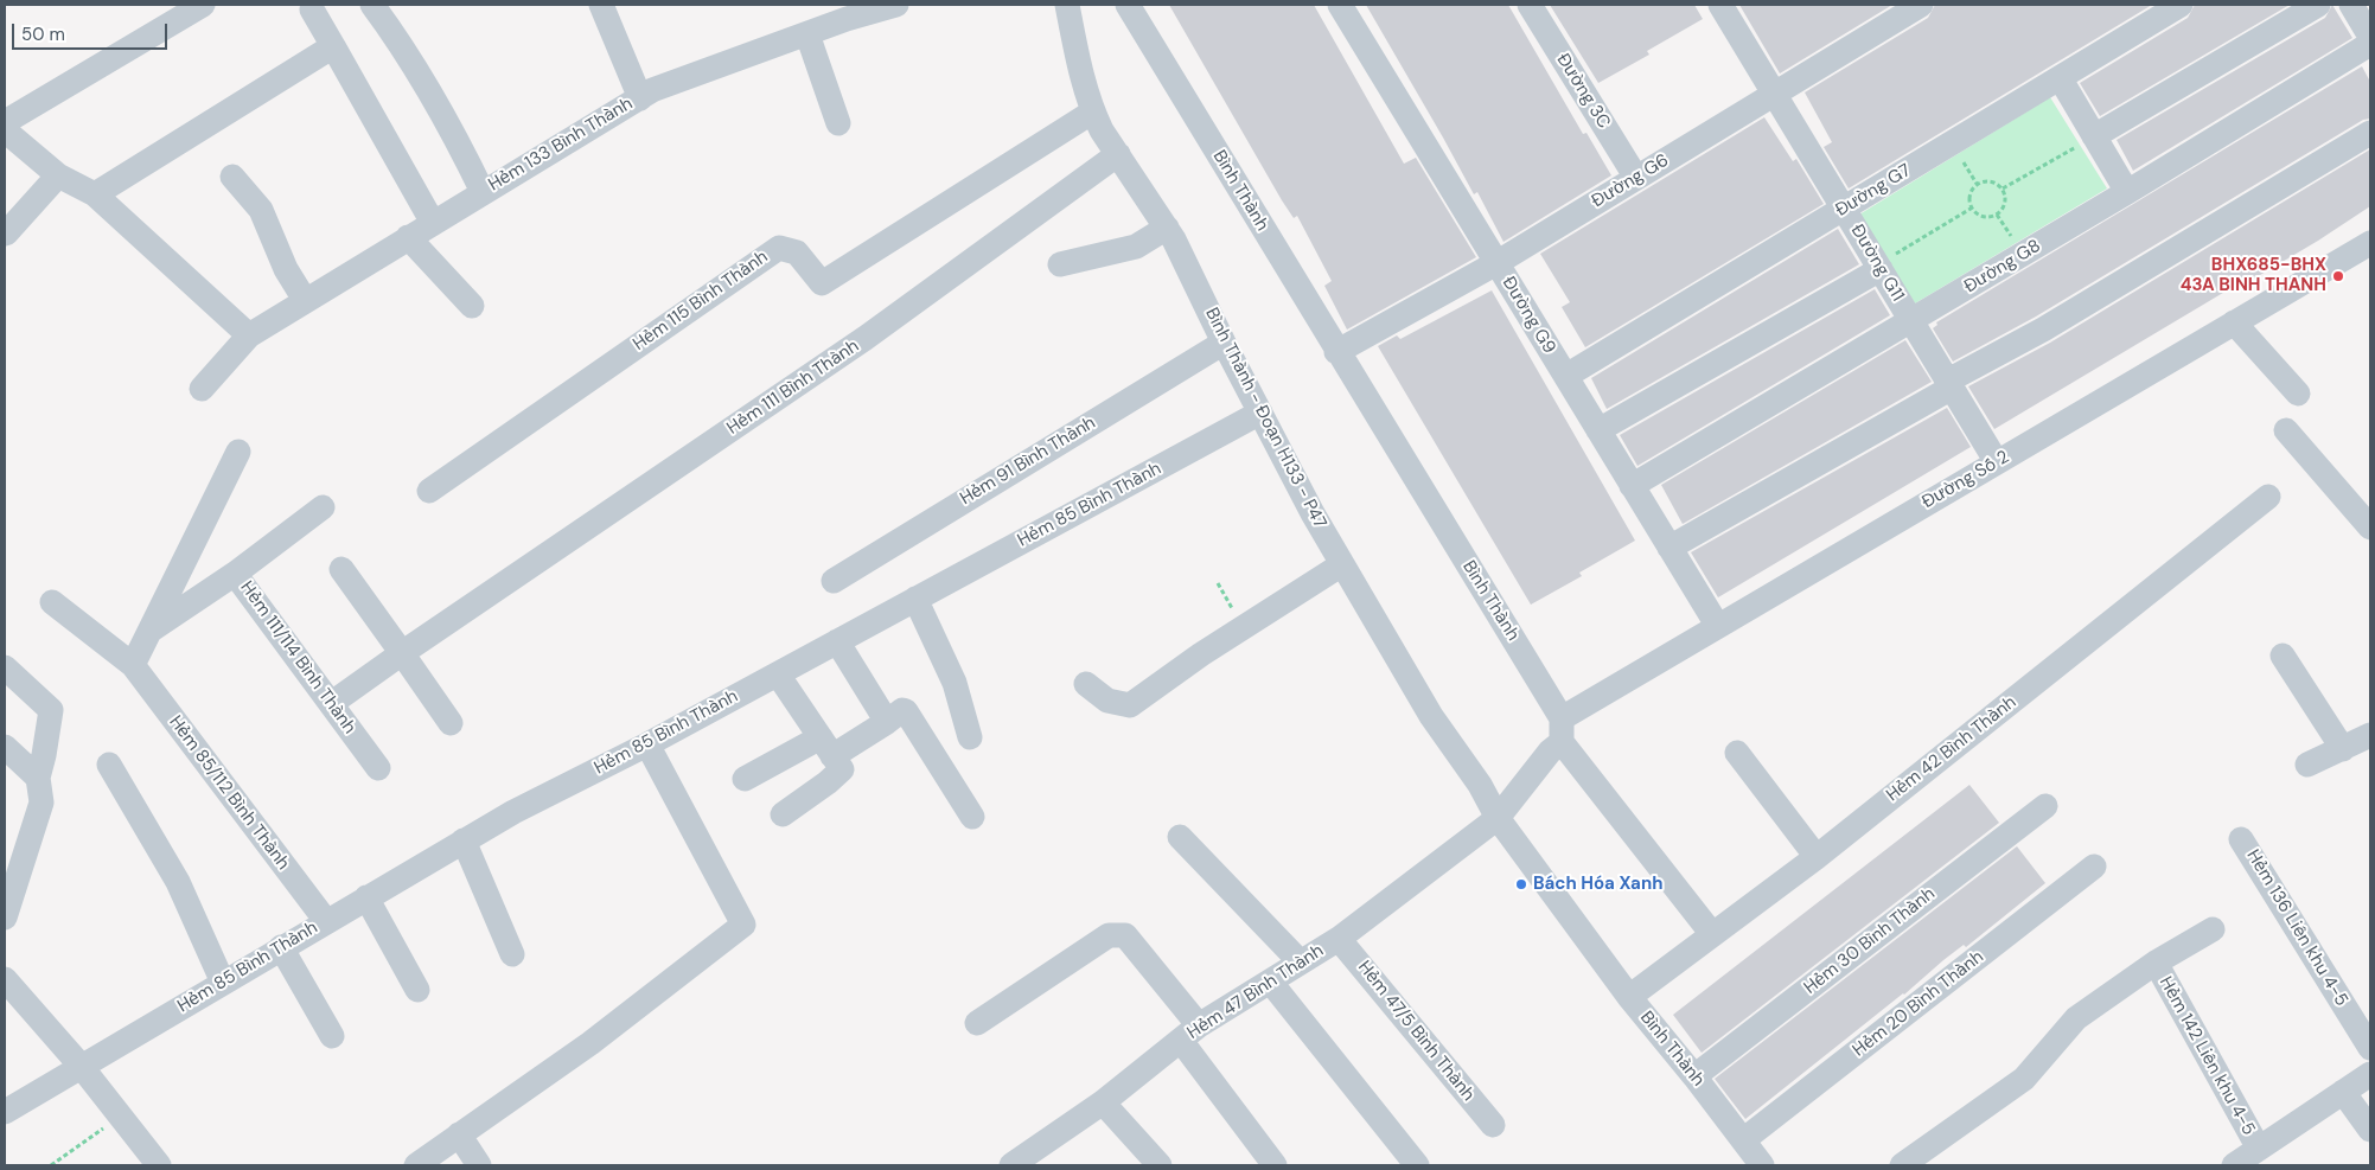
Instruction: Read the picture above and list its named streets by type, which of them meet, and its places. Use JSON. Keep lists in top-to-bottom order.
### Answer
{
  "streets": {
    "street": [
      "Đường 3C",
      "Hẻm 133 Bình Thành",
      "Đường G6",
      "Bình Thành",
      "Đường G7",
      "Đường G11",
      "Đường G8",
      "Hẻm 115 Bình Thành",
      "Đường G9",
      "Hẻm 111 Bình Thành",
      "Bình Thành - Đoạn H133 - P47",
      "Hẻm 91 Bình Thành",
      "Đường Số 2",
      "Hẻm 85 Bình Thành",
      "Hẻm 111/114 Bình Thành",
      "Hẻm 42 Bình Thành",
      "Hẻm 85/112 Bình Thành",
      "Hẻm 136 Liên khu 4-5",
      "Hẻm 30 Bình Thành",
      "Hẻm 47 Bình Thành",
      "Hẻm 20 Bình Thành",
      "Hẻm 47/5 Bình Thành",
      "Hẻm 142 Liên khu 4-5"
    ]
  },
  "crossings": [
    ["Đường 3C", "Đường G6"],
    ["Đường G6", "Bình Thành"],
    ["Đường G6", "Đường G11"],
    ["Đường G6", "Đường G9"],
    ["Bình Thành", "Bình Thành - Đoạn H133 - P47"],
    ["Bình Thành", "Đường Số 2"],
    ["Bình Thành", "Hẻm 42 Bình Thành"],
    ["Bình Thành", "Hẻm 30 Bình Thành"],
    ["Bình Thành", "Hẻm 47 Bình Thành"],
    ["Bình Thành", "Hẻm 20 Bình Thành"],
    ["Đường G7", "Đường G11"],
    ["Đường G7", "Đường G9"],
    ["Đường G11", "Đường G8"],
    ["Đường G11", "Đường Số 2"],
    ["Đường G8", "Đường G9"],
    ["Hẻm 115 Bình Thành", "Bình Thành - Đoạn H133 - P47"],
    ["Đường G9", "Đường Số 2"],
    ["Hẻm 111 Bình Thành", "Bình Thành - Đoạn H133 - P47"],
    ["Bình Thành - Đoạn H133 - P47", "Hẻm 91 Bình Thành"],
    ["Bình Thành - Đoạn H133 - P47", "Hẻm 85 Bình Thành"],
    ["Bình Thành - Đoạn H133 - P47", "Hẻm 47 Bình Thành"],
    ["Hẻm 85 Bình Thành", "Hẻm 85/112 Bình Thành"],
    ["Hẻm 47 Bình Thành", "Hẻm 47/5 Bình Thành"]
  ],
  "places": ["BHX685-BHX 43A BINH THANH", "Bách Hóa Xanh"],
  "scale_bar": "50 m"
}
